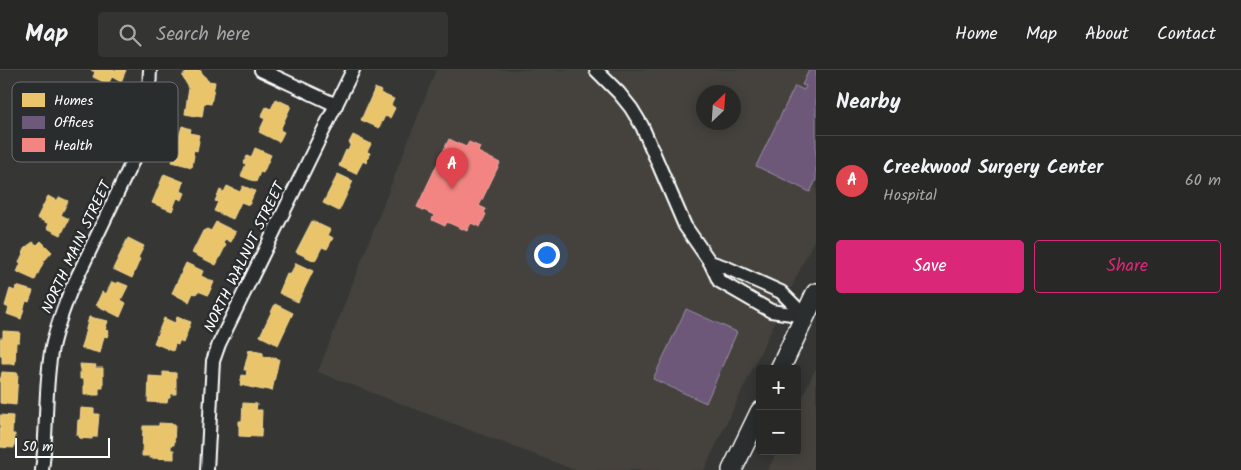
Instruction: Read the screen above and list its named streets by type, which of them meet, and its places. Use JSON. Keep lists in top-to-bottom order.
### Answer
{
  "streets": {
    "street": ["NORTH MAIN STREET", "NORTH WALNUT STREET"]
  },
  "legend": ["Homes", "Offices", "Health"],
  "scale_bar": "50 m",
  "north": "top right",
  "page": {
    "header": "Map",
    "search": "Search here",
    "nav": [
      "Home",
      "Map",
      "About",
      "Contact"
    ],
    "heading": "Nearby",
    "list": [
      {
        "mark": "A",
        "name": "Creekwood Surgery Center",
        "note": "Hospital",
        "value": "60 m"
      }
    ],
    "pins": "A",
    "buttons": ["Save", "Share"],
    "map_buttons": ["+", "−"],
    "scale": "50 m"
  }
}
